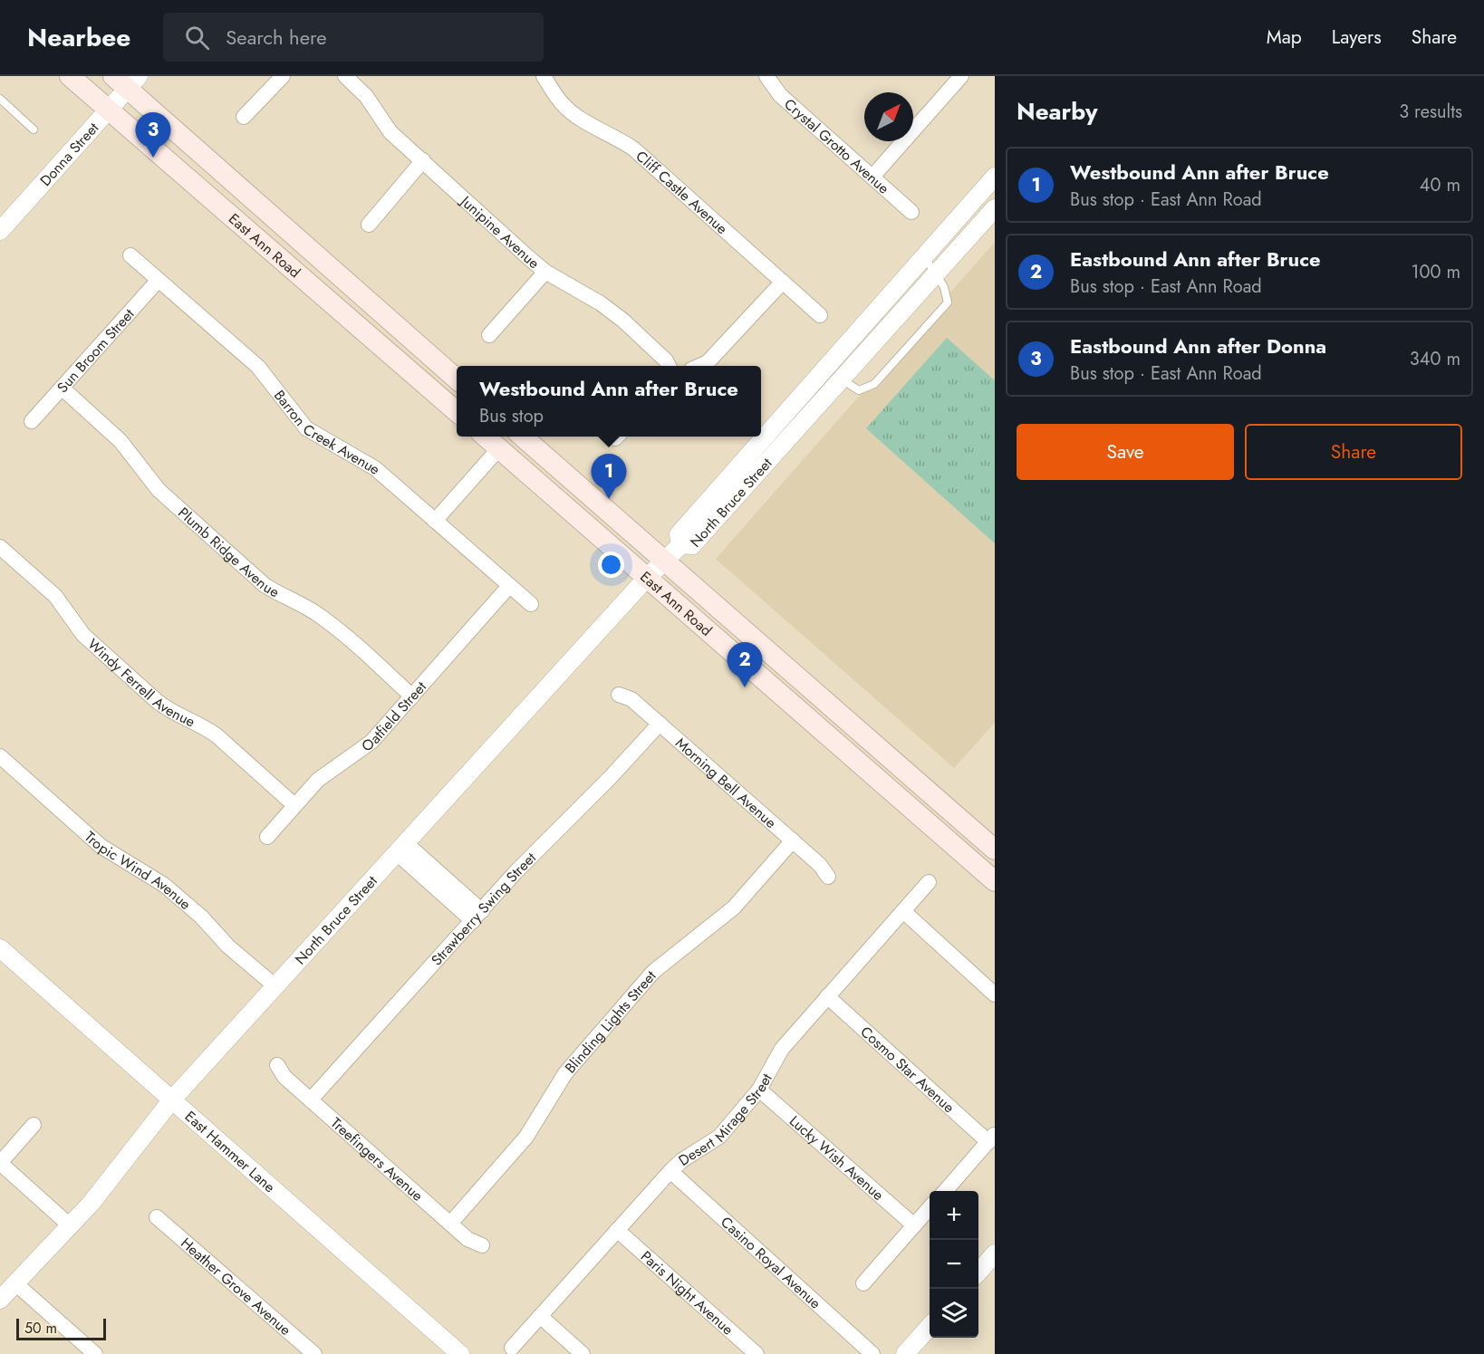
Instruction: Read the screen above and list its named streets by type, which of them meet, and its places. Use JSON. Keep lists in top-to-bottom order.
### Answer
{
  "streets": {
    "main road": ["East Ann Road"],
    "street": [
      "Crystal Grotto Avenue",
      "Donna Street",
      "Cliff Castle Avenue",
      "Junipine Avenue",
      "Sun Broom Street",
      "Barron Creek Avenue",
      "North Bruce Street",
      "Plumb Ridge Avenue",
      "Windy Ferrell Avenue",
      "Oatfield Street",
      "Morning Bell Avenue",
      "Tropic Wind Avenue",
      "Strawberry Swing Street",
      "Blinding Lights Street",
      "Cosmo Star Avenue",
      "Desert Mirage Street",
      "East Hammer Lane",
      "Lucky Wish Avenue",
      "Treefingers Avenue",
      "Casino Royal Avenue",
      "Heather Grove Avenue",
      "Paris Night Avenue"
    ]
  },
  "crossings": [
    ["Donna Street", "East Ann Road"],
    ["East Ann Road", "North Bruce Street"],
    ["Sun Broom Street", "Barron Creek Avenue"],
    ["Sun Broom Street", "Plumb Ridge Avenue"],
    ["Barron Creek Avenue", "Oatfield Street"],
    ["North Bruce Street", "Tropic Wind Avenue"],
    ["North Bruce Street", "East Hammer Lane"],
    ["Plumb Ridge Avenue", "Oatfield Street"],
    ["Windy Ferrell Avenue", "Oatfield Street"],
    ["Morning Bell Avenue", "Strawberry Swing Street"],
    ["Morning Bell Avenue", "Blinding Lights Street"],
    ["Strawberry Swing Street", "Treefingers Avenue"],
    ["Blinding Lights Street", "Treefingers Avenue"],
    ["Cosmo Star Avenue", "Desert Mirage Street"],
    ["Desert Mirage Street", "Lucky Wish Avenue"],
    ["Desert Mirage Street", "Casino Royal Avenue"],
    ["Desert Mirage Street", "Paris Night Avenue"]
  ],
  "scale_bar": "50 m",
  "north": "top right",
  "page": {
    "header": "Nearbee",
    "search": "Search here",
    "nav": ["Map", "Layers", "Share"],
    "heading": ["Nearby", "3 results"],
    "pins": ["3", "1", "2"],
    "list": [
      {
        "mark": "1",
        "name": "Westbound Ann after Bruce",
        "note": "Bus stop · East Ann Road",
        "value": "40 m"
      },
      {
        "mark": "2",
        "name": "Eastbound Ann after Bruce",
        "note": "Bus stop · East Ann Road",
        "value": "100 m"
      },
      {
        "mark": "3",
        "name": "Eastbound Ann after Donna",
        "note": "Bus stop · East Ann Road",
        "value": "340 m"
      }
    ],
    "popup": ["Westbound Ann after Bruce", "Bus stop"],
    "buttons": ["Save", "Share"],
    "map_buttons": ["+", "−"],
    "scale": "50 m"
  }
}
